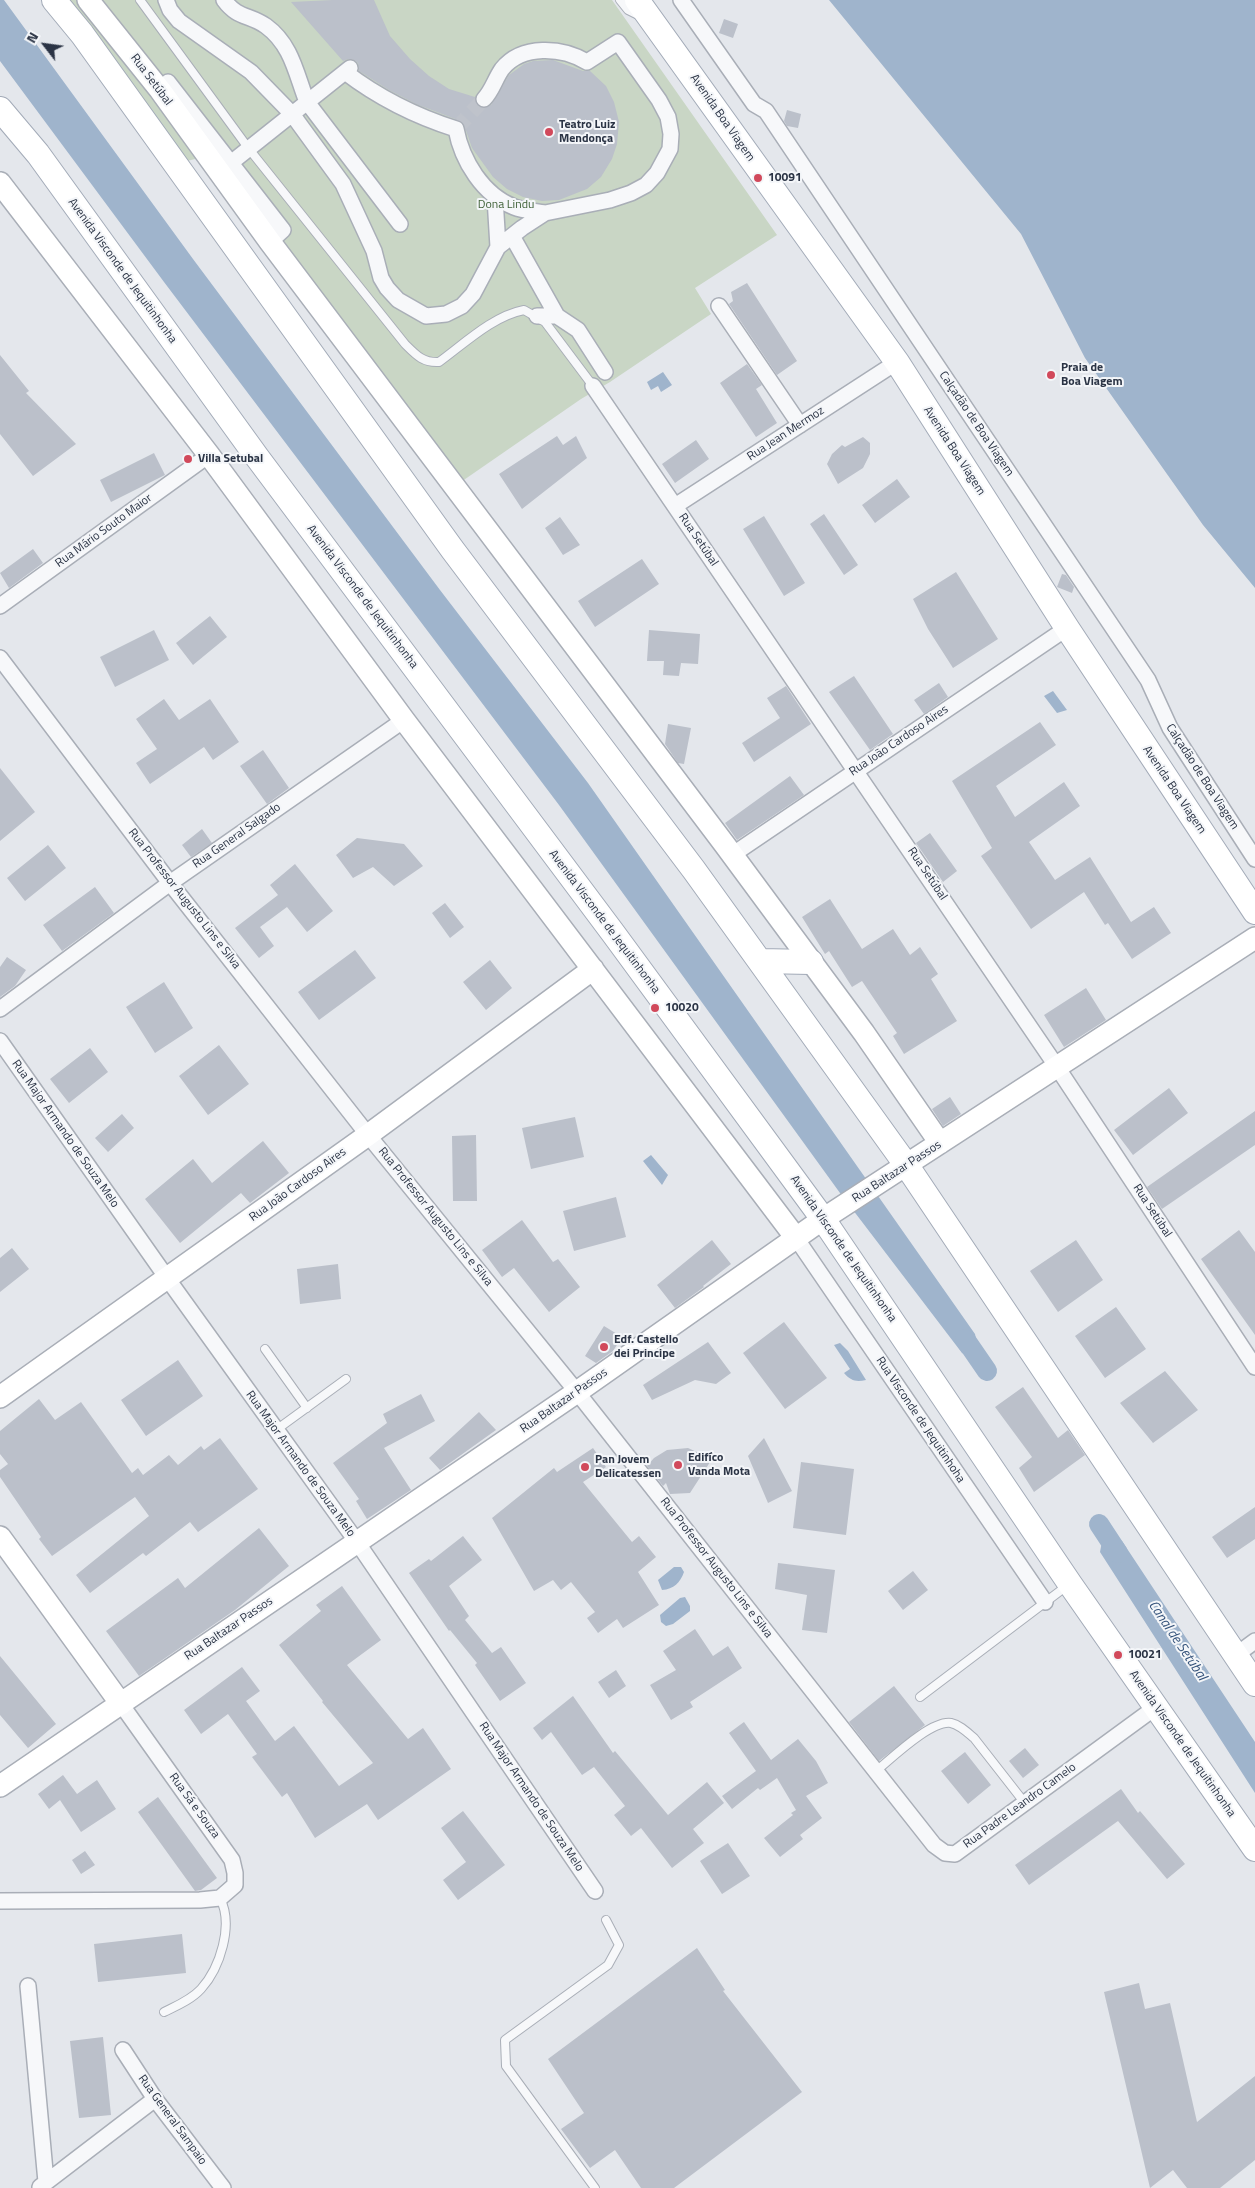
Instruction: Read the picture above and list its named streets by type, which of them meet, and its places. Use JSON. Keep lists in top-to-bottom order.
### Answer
{
  "streets": {
    "main road": ["Avenida Boa Viagem", "Avenida Visconde de Jequitinhonha"],
    "street": [
      "Rua Setúbal",
      "Calçadão de Boa Viagem",
      "Rua Jean Mermoz",
      "Rua Mário Souto Maior",
      "Rua João Cardoso Aires",
      "Rua General Salgado",
      "Rua Professor Augusto Lins e Silva",
      "Rua Major Armando de Souza Melo",
      "Rua Baltazar Passos",
      "Rua Visconde de Jequitinhoha",
      "Rua Sá e Souza",
      "Rua Padre Leandro Camelo",
      "Rua General Sampaio"
    ]
  },
  "crossings": [
    ["Rua Setúbal", "Rua Jean Mermoz"],
    ["Rua Setúbal", "Rua João Cardoso Aires"],
    ["Rua Setúbal", "Rua Baltazar Passos"],
    ["Avenida Boa Viagem", "Rua Jean Mermoz"],
    ["Avenida Boa Viagem", "Rua João Cardoso Aires"],
    ["Avenida Visconde de Jequitinhonha", "Rua Baltazar Passos"],
    ["Avenida Visconde de Jequitinhonha", "Rua Padre Leandro Camelo"],
    ["Rua João Cardoso Aires", "Rua Professor Augusto Lins e Silva"],
    ["Rua João Cardoso Aires", "Rua Major Armando de Souza Melo"],
    ["Rua General Salgado", "Rua Professor Augusto Lins e Silva"],
    ["Rua Professor Augusto Lins e Silva", "Rua Baltazar Passos"],
    ["Rua Professor Augusto Lins e Silva", "Rua Padre Leandro Camelo"],
    ["Rua Major Armando de Souza Melo", "Rua Baltazar Passos"],
    ["Rua Baltazar Passos", "Rua Visconde de Jequitinhoha"],
    ["Rua Baltazar Passos", "Rua Sá e Souza"]
  ],
  "water": ["Canal de Setúbal"],
  "parks": ["Dona Lindu"],
  "places": [
    "Teatro Luiz Mendonça",
    "10091",
    "Praia de Boa Viagem",
    "Villa Setubal",
    "10020",
    "Edf. Castello dei Principe",
    "Edifíco Vanda Mota",
    "Pan Jovem Delicatessen",
    "10021"
  ],
  "north": "top left"
}
